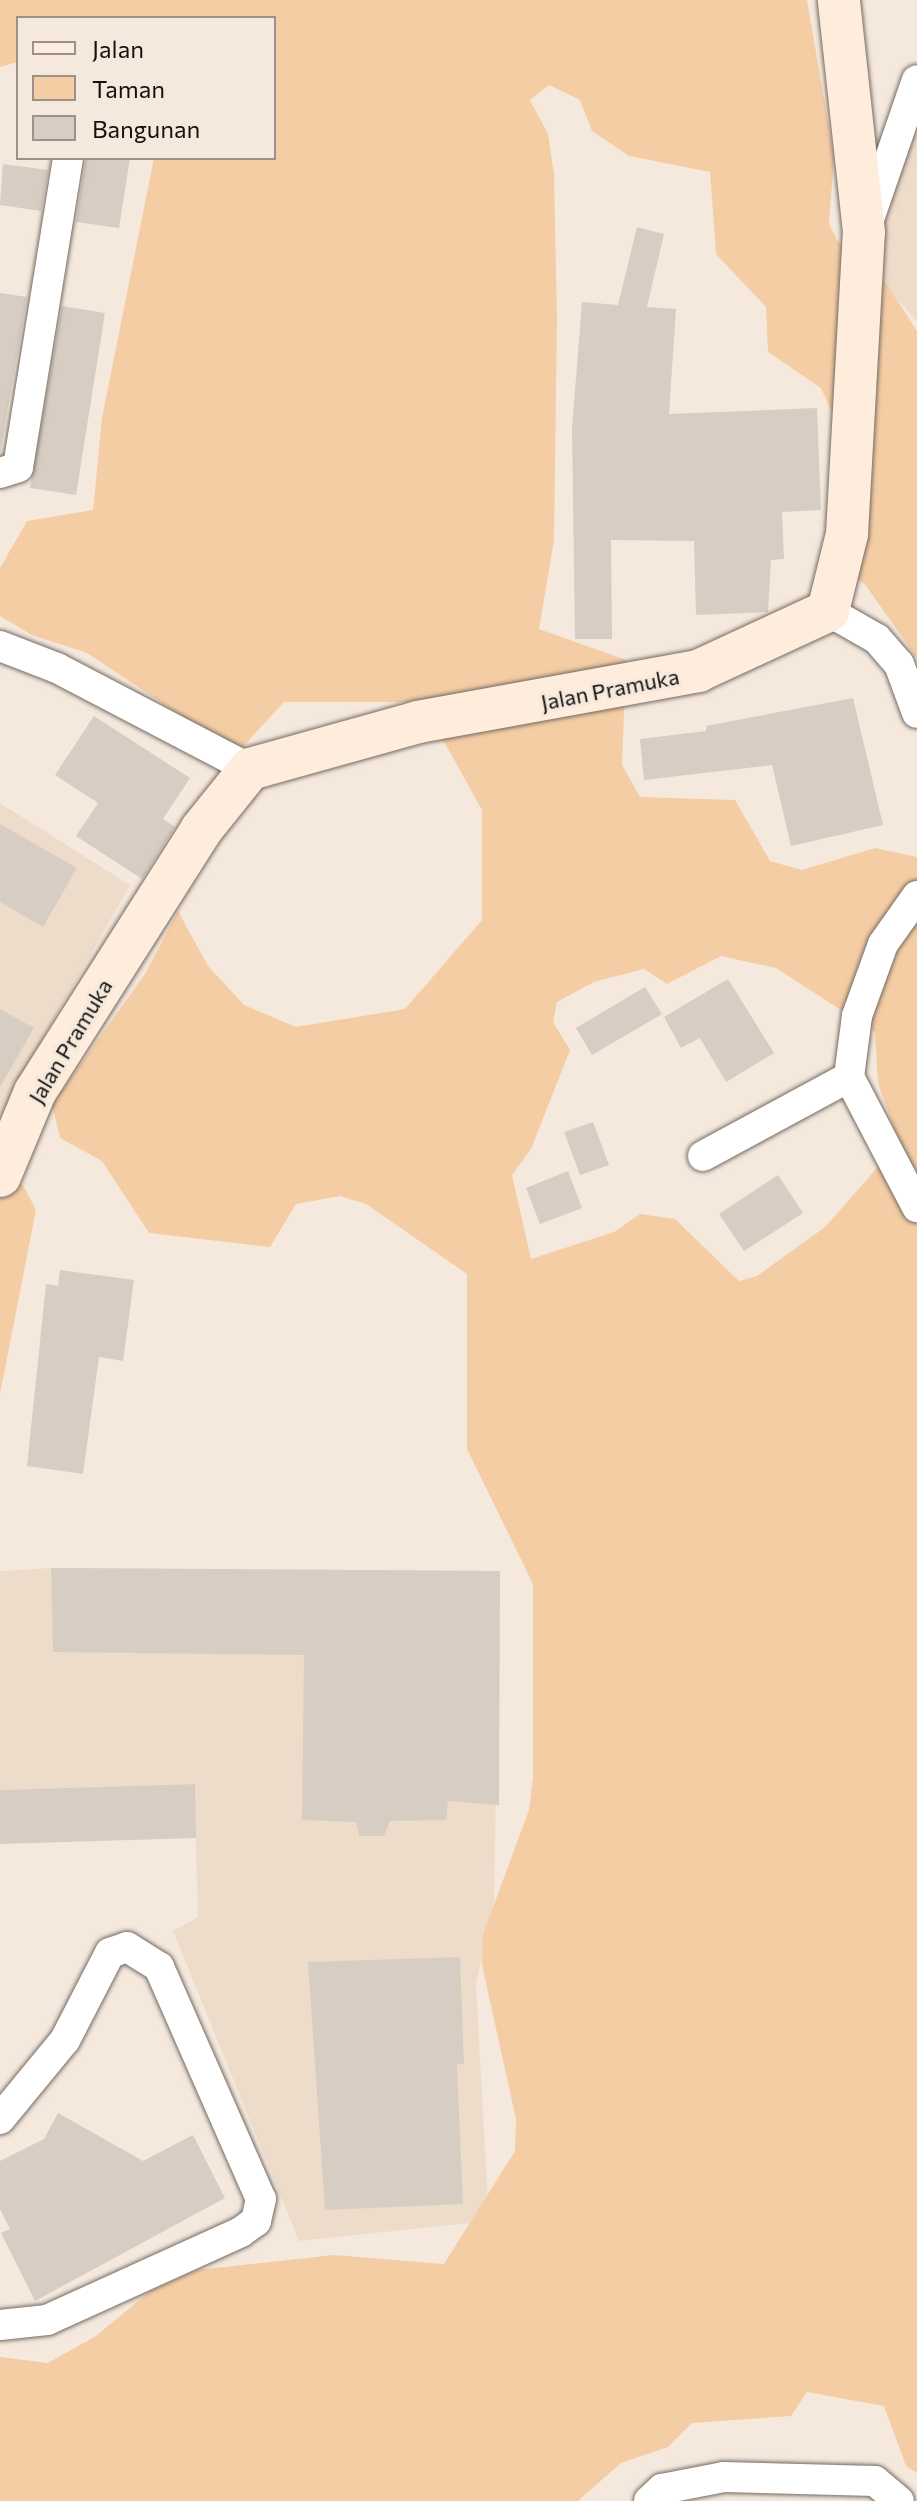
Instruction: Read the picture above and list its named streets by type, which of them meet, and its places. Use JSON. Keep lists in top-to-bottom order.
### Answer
{
  "streets": {
    "main road": ["Jalan Pramuka"]
  },
  "legend": ["Jalan", "Taman", "Bangunan"]
}
